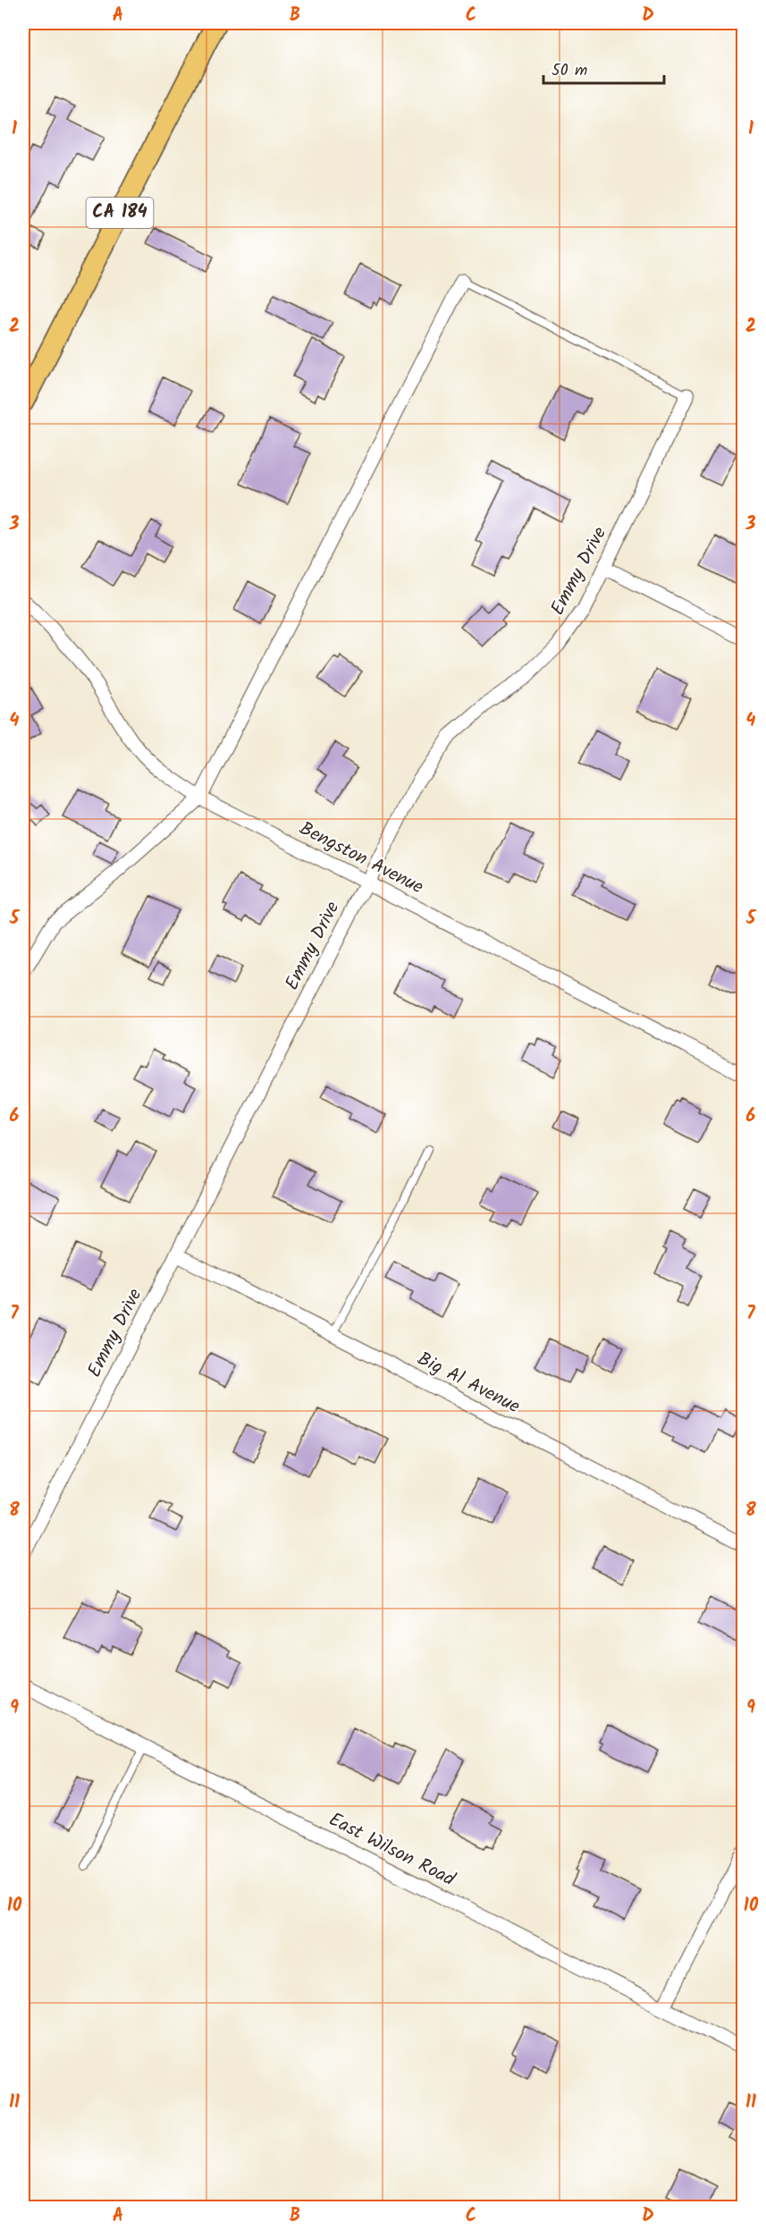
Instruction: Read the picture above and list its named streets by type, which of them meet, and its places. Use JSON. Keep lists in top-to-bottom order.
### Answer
{
  "streets": {
    "main road": ["CA 184"],
    "street": [
      "Emmy Drive",
      "Bengston Avenue",
      "Big Al Avenue",
      "East Wilson Road"
    ]
  },
  "crossings": [
    ["Emmy Drive", "Bengston Avenue"],
    ["Emmy Drive", "Big Al Avenue"]
  ],
  "scale_bar": "50 m",
  "grid": {
    "columns": [
      "A",
      "B",
      "C",
      "D"
    ],
    "rows": [
      "1",
      "2",
      "3",
      "4",
      "5",
      "6",
      "7",
      "8",
      "9",
      "10",
      "11"
    ]
  }
}
